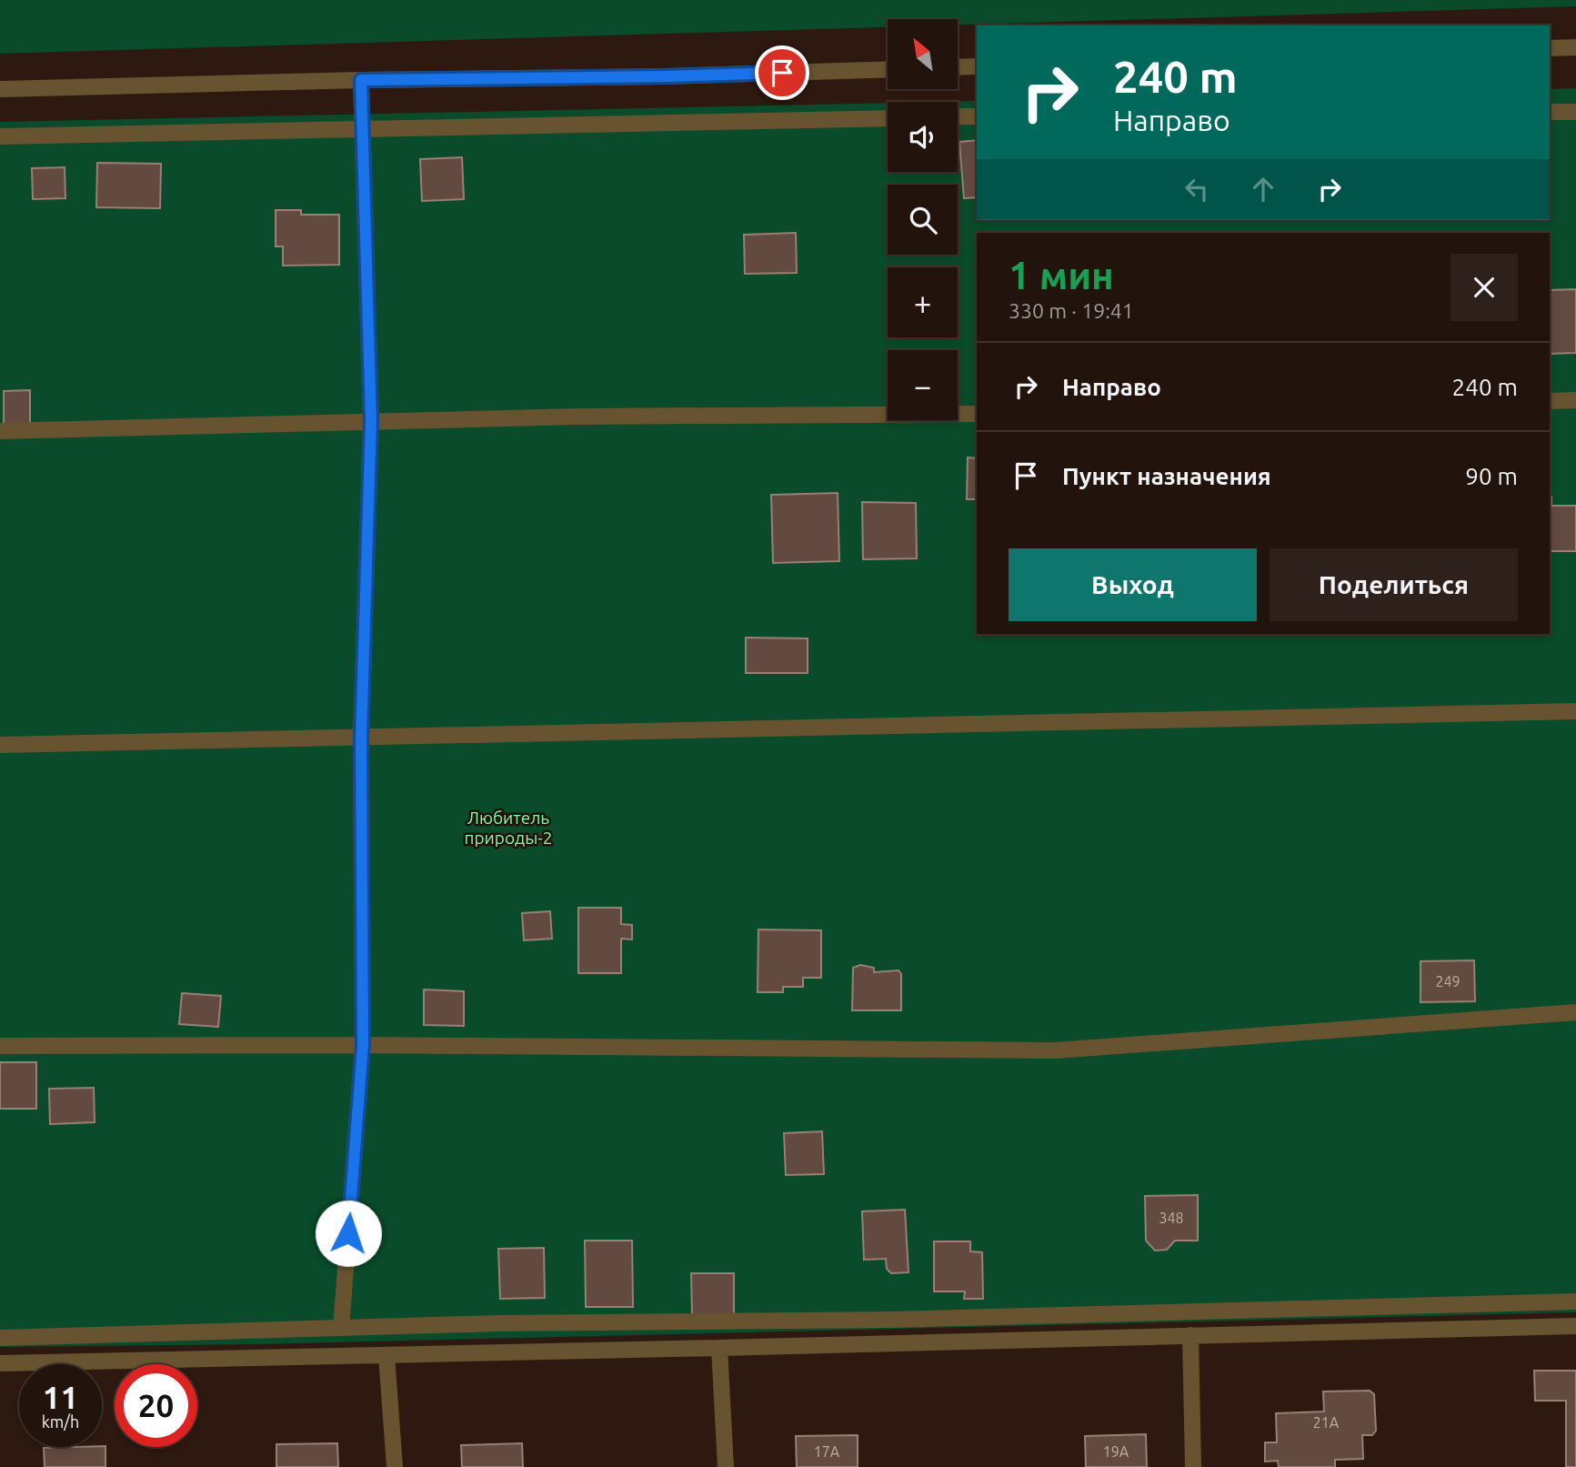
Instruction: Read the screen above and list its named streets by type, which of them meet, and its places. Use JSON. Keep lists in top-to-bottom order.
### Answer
{
  "parks": ["Любитель природы-2"],
  "house_numbers": [
    "249",
    "348",
    "21А",
    "17А",
    "19А"
  ],
  "north": "top left",
  "page": {
    "map_buttons": ["+", "−"],
    "turn": ["240 m", "Направо"],
    "heading": ["1 мин", "330 m · 19:41"],
    "list": [
      {
        "name": "Направо",
        "value": "240 m"
      },
      {
        "name": "Пункт назначения",
        "value": "90 m"
      }
    ],
    "buttons": ["Выход", "Поделиться"],
    "speed": "11 km/h",
    "limit": "20"
  }
}
